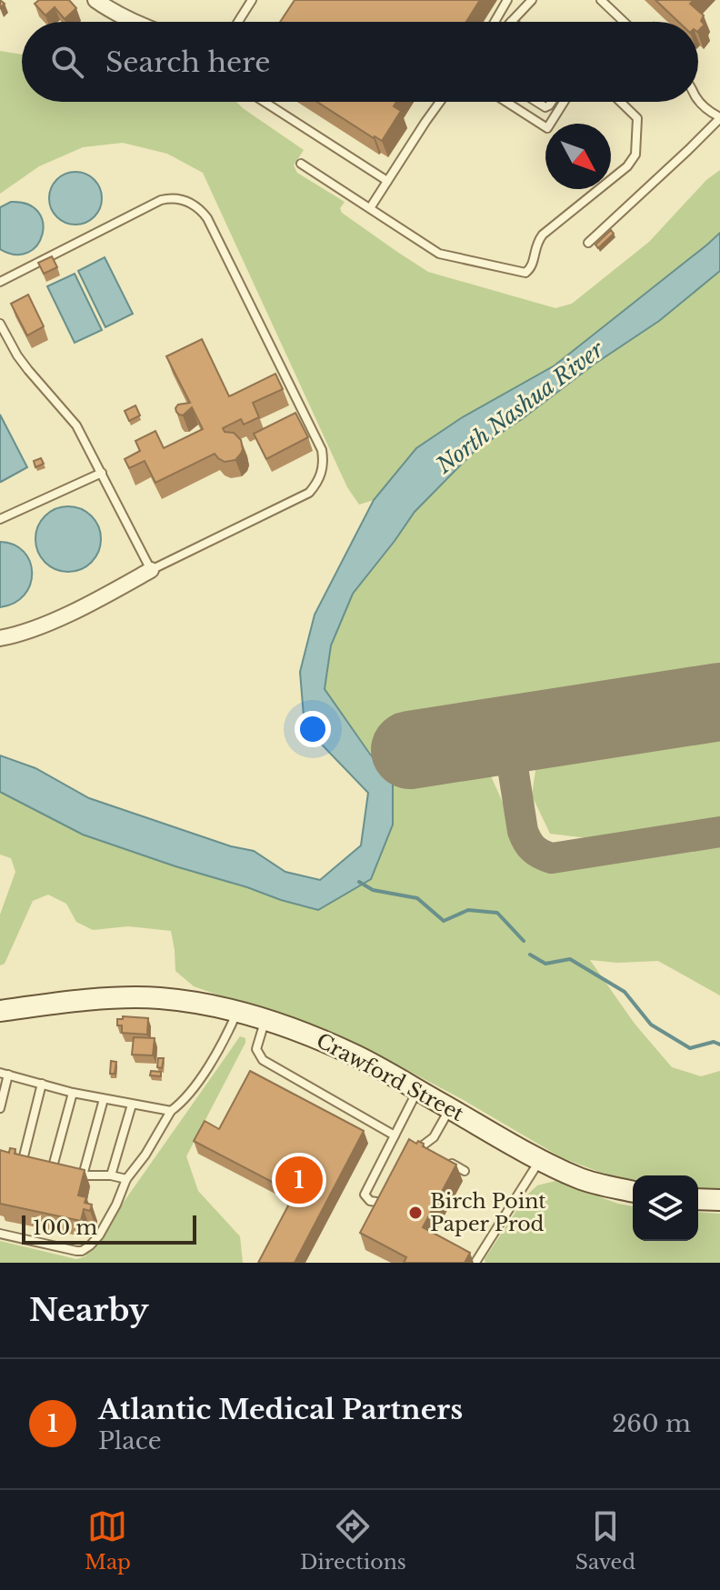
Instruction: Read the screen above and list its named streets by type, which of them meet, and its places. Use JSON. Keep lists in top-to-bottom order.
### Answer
{
  "streets": {
    "main road": ["Crawford Street"]
  },
  "water": ["North Nashua River"],
  "places": ["Birch Point Paper Prod"],
  "scale_bar": "100 m",
  "north": "bottom right",
  "page": {
    "search": "Search here",
    "pins": "1",
    "scale": "100 m",
    "heading": "Nearby",
    "list": [
      {
        "mark": "1",
        "name": "Atlantic Medical Partners",
        "note": "Place",
        "value": "260 m"
      }
    ],
    "nav": ["Map", "Directions", "Saved"]
  }
}
